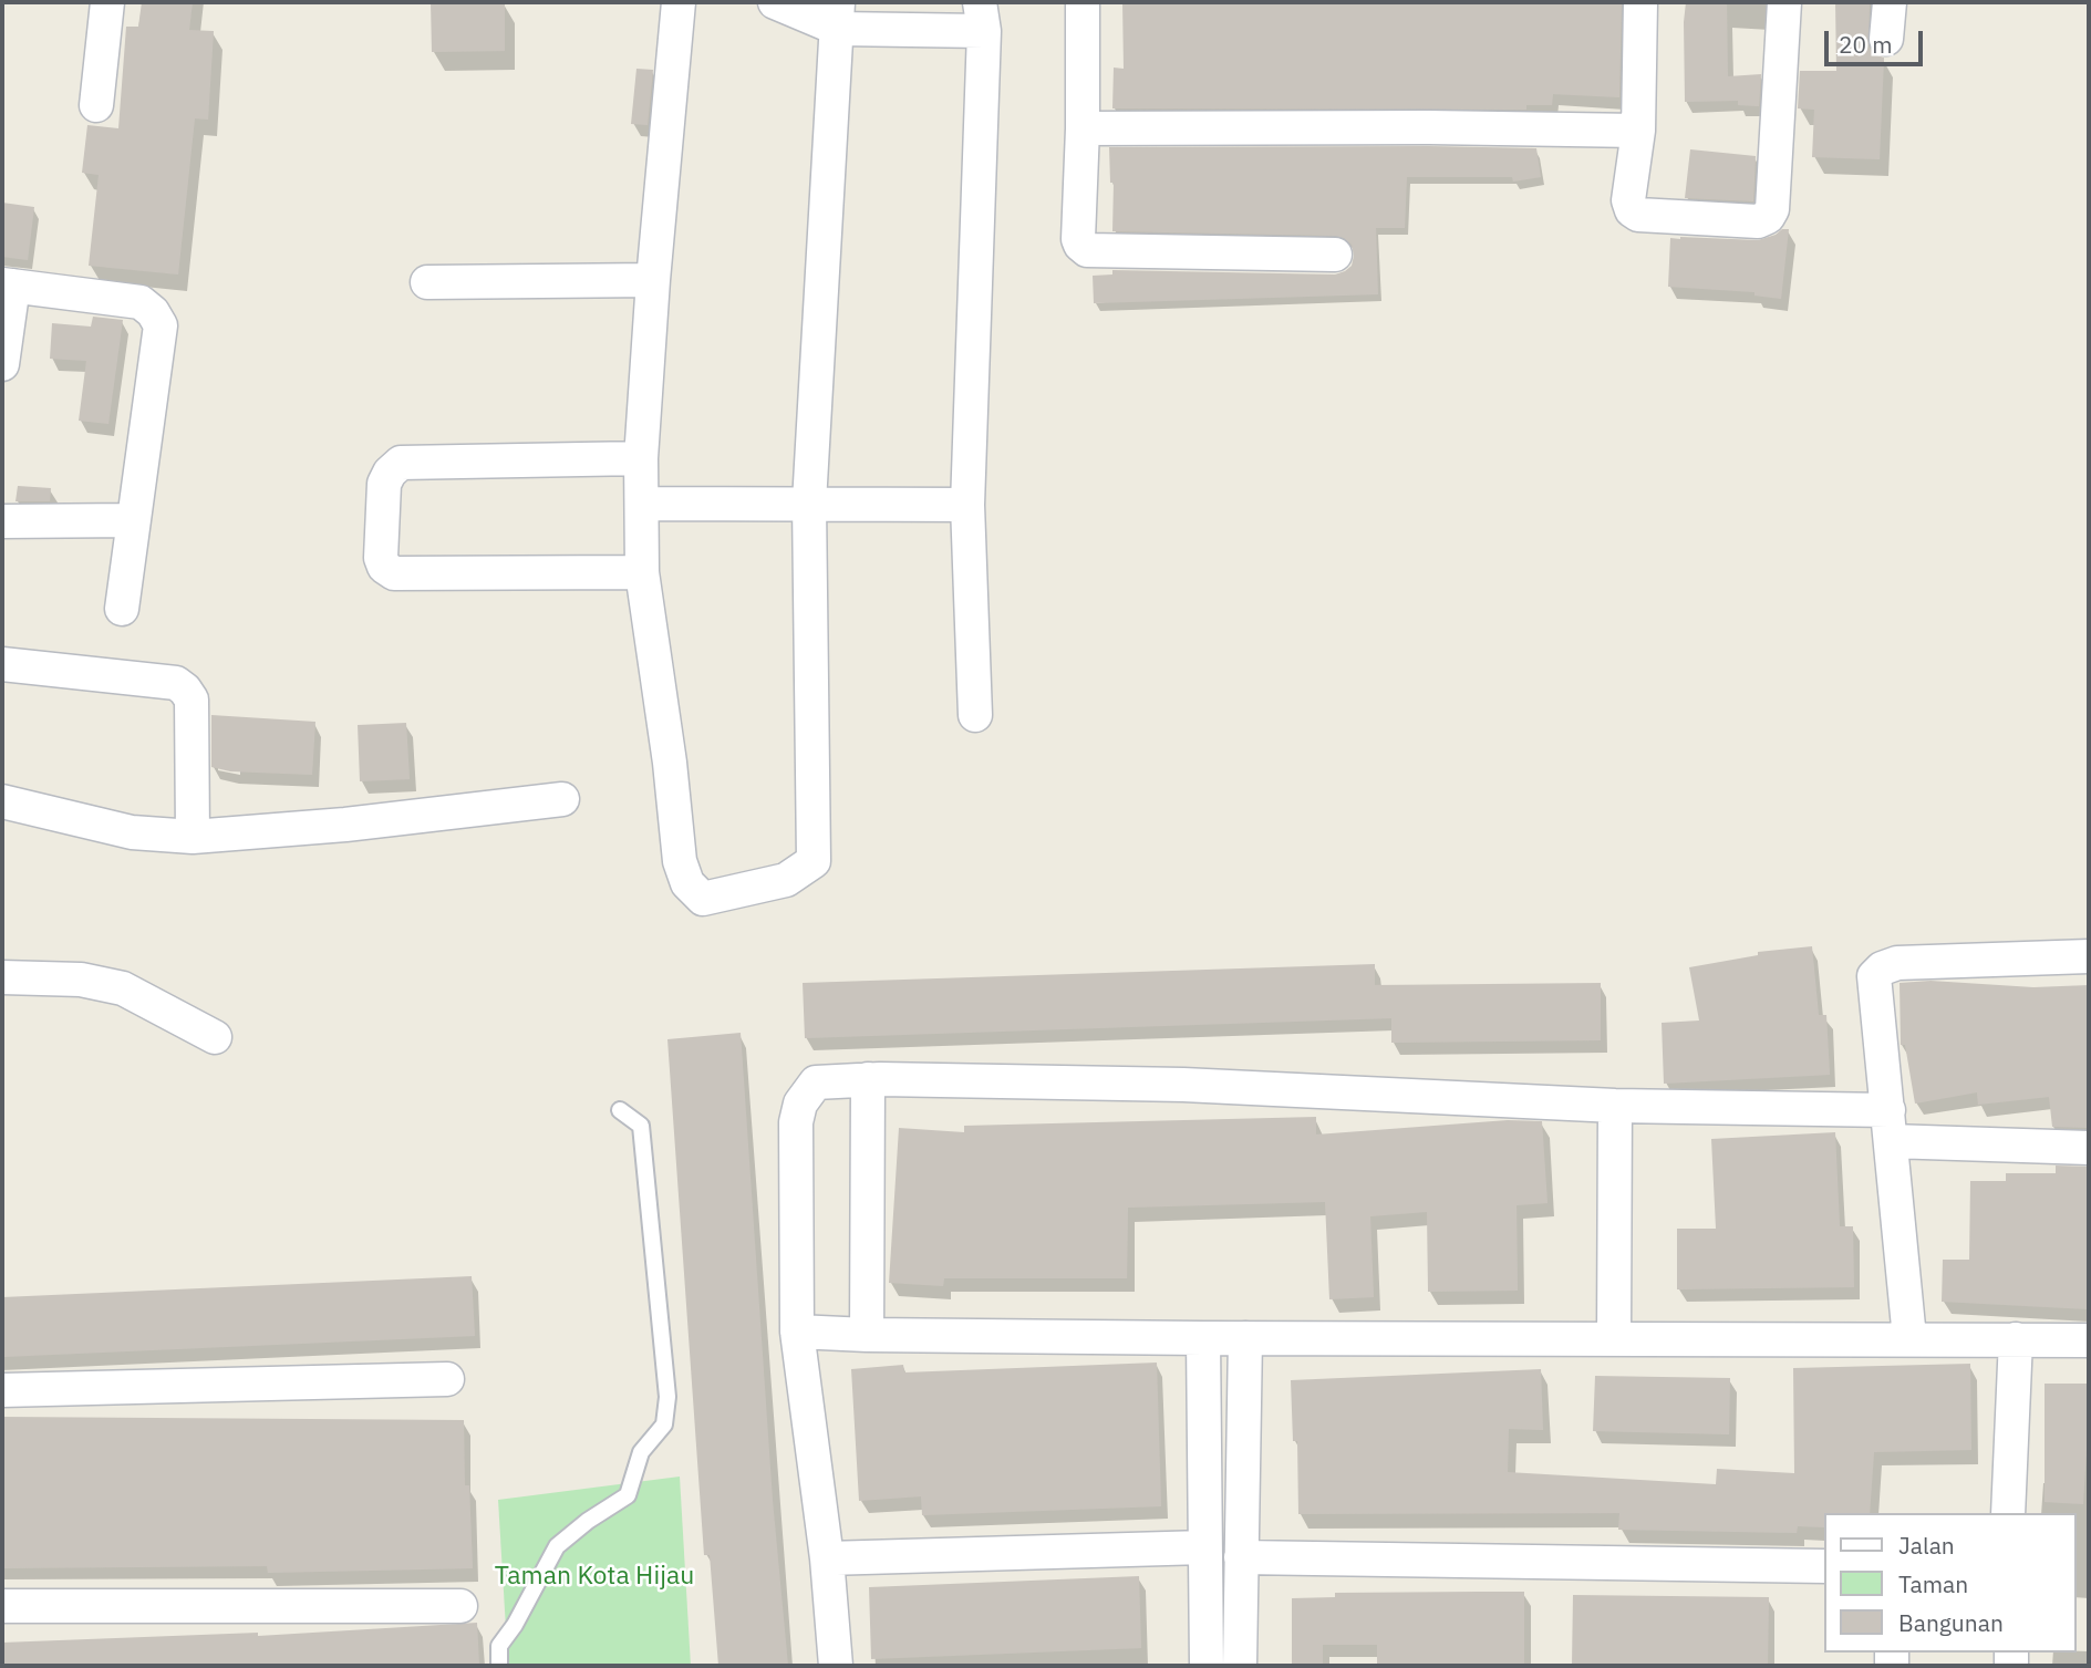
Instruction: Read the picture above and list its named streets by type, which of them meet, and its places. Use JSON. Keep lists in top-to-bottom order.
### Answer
{
  "parks": ["Taman Kota Hijau"],
  "legend": ["Jalan", "Taman", "Bangunan"],
  "scale_bar": "20 m"
}
